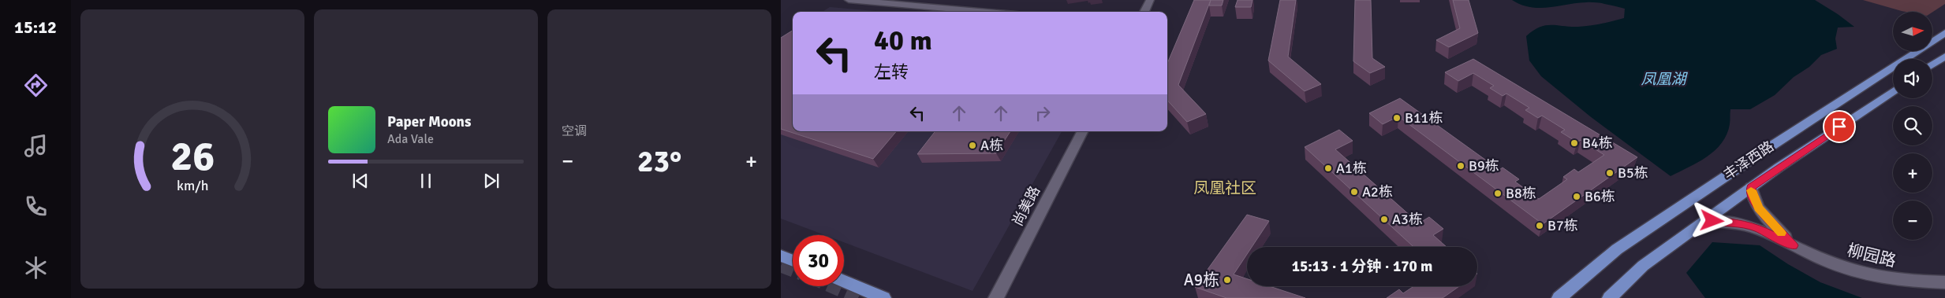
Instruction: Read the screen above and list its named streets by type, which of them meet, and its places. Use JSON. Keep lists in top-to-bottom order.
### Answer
{
  "streets": {
    "main road": ["丰泽西路"],
    "street": ["尚美路", "柳园路"]
  },
  "crossings": [
    ["丰泽西路", "柳园路"]
  ],
  "districts": ["凤凰社区"],
  "water": ["凤凰湖"],
  "places": [
    "B11栋",
    "B4栋",
    "A栋",
    "B9栋",
    "A1栋",
    "B5栋",
    "A2栋",
    "B8栋",
    "B6栋",
    "A3栋",
    "B7栋",
    "A9栋"
  ],
  "north": "right",
  "page": {
    "tabs": "15:12",
    "tile": "空调",
    "map_buttons": ["+", "−"],
    "turn": ["40 m", "左转"],
    "song": ["Paper Moons", "Ada Vale"],
    "heat": ["−", "23°", "+"],
    "limit": "30",
    "trip": "15:13 · 1 分钟 · 170 m",
    "gauge": ["26", "km/h"]
  }
}
